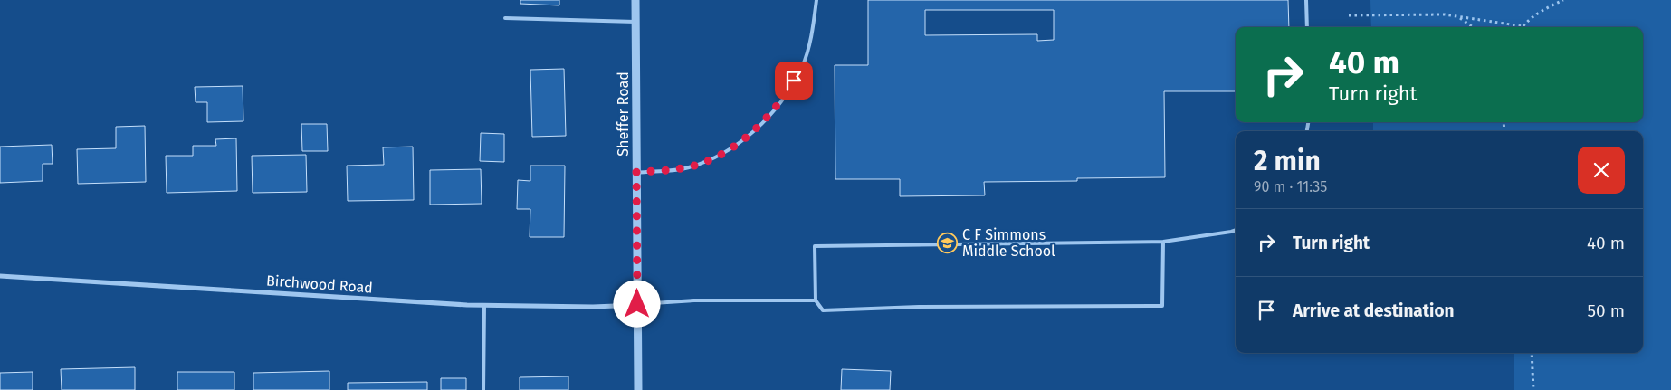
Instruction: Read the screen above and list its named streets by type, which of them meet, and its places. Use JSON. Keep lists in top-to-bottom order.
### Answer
{
  "streets": {
    "street": ["Sheffer Road", "Birchwood Road"]
  },
  "crossings": [
    ["Sheffer Road", "Birchwood Road"]
  ],
  "places": {
    "school or university": ["C F Simmons Middle School"]
  },
  "page": {
    "turn": ["40 m", "Turn right"],
    "heading": ["2 min", "90 m · 11:35"],
    "list": [
      {
        "name": "Turn right",
        "value": "40 m"
      },
      {
        "name": "Arrive at destination",
        "value": "50 m"
      }
    ]
  }
}
